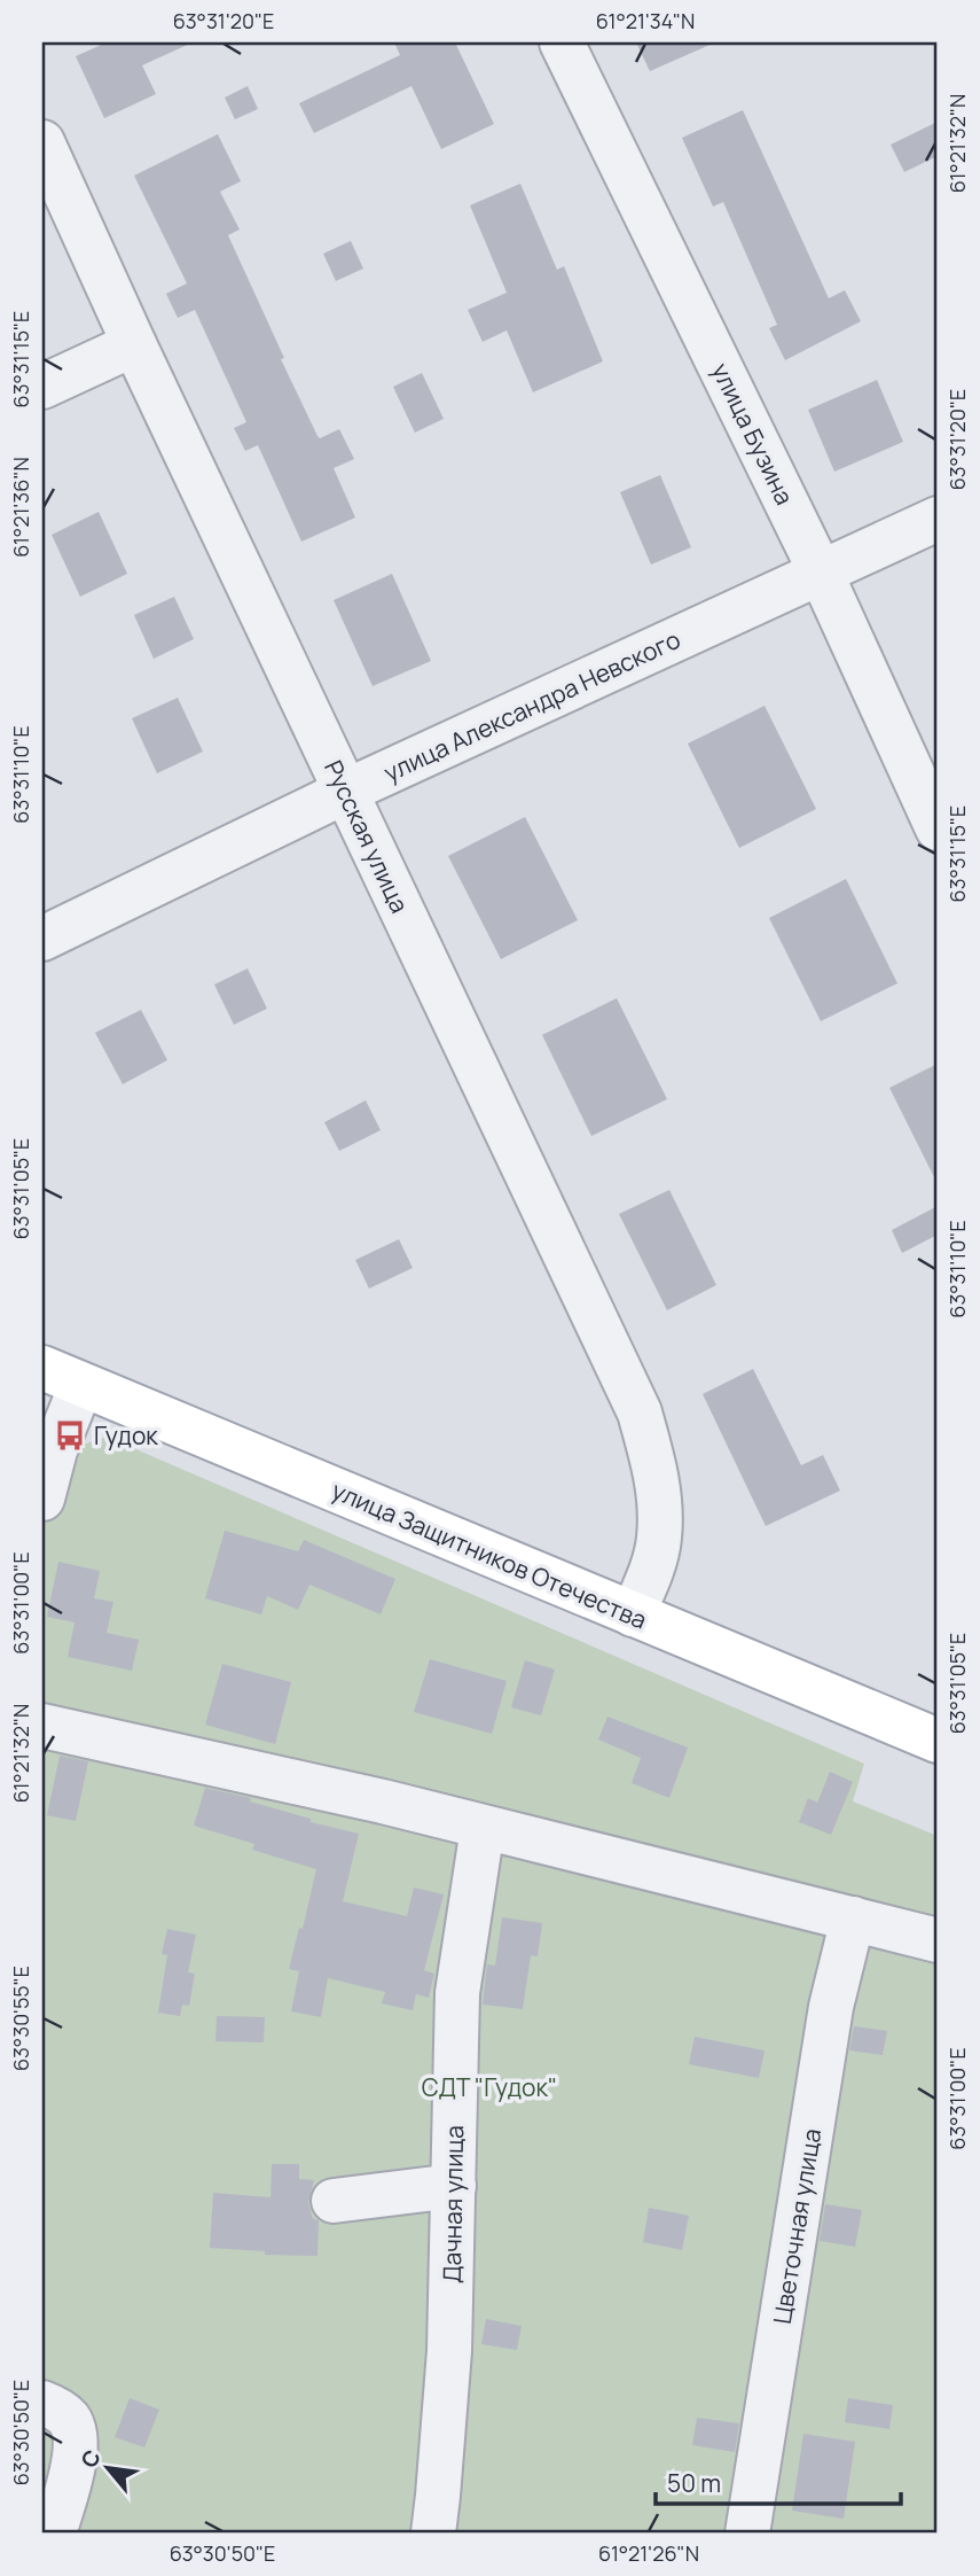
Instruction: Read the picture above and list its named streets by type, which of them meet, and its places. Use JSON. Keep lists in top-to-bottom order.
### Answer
{
  "streets": {
    "main road": ["улица Защитников Отечества"],
    "street": [
      "улица Бузина",
      "улица Александра Невского",
      "Русская улица",
      "Дачная улица",
      "Цветочная улица"
    ]
  },
  "crossings": [
    ["улица Бузина", "улица Александра Невского"],
    ["улица Александра Невского", "Русская улица"],
    ["Русская улица", "улица Защитников Отечества"]
  ],
  "parks": ["СДТ \"Гудок\""],
  "places": {
    "bus stop": ["Гудок"]
  },
  "scale_bar": "50 m",
  "north": "top left",
  "coordinates": [
    "63°31'20\"E",
    "61°21'34\"N",
    "61°21'32\"N",
    "63°31'15\"E",
    "61°21'36\"N",
    "63°31'10\"E",
    "63°31'05\"E",
    "63°31'00\"E",
    "63°30'55\"E",
    "63°30'50\"E",
    "61°21'26\"N"
  ]
}
